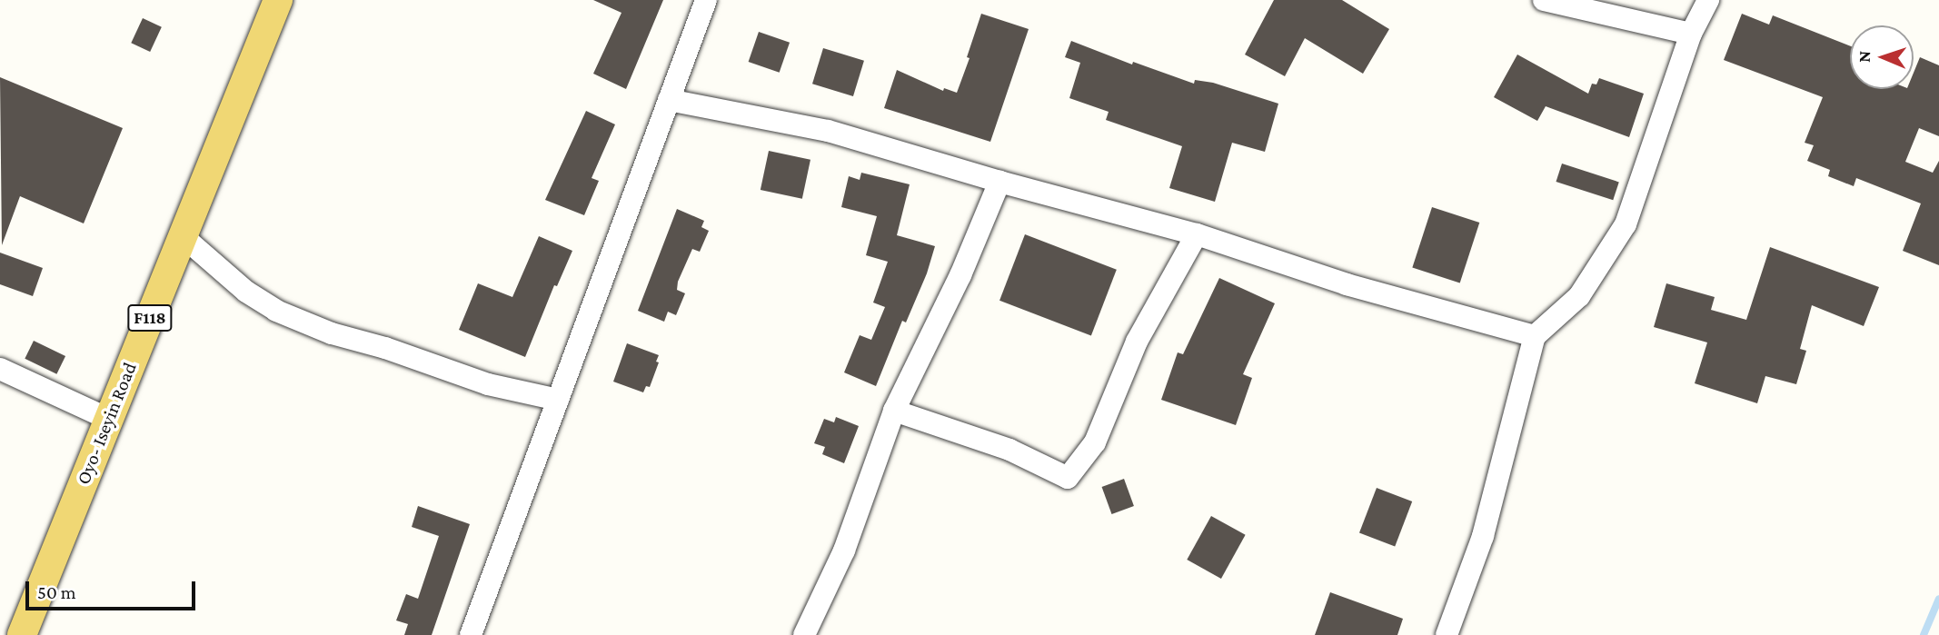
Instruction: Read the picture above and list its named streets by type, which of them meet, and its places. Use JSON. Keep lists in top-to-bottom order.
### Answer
{
  "streets": {
    "main road": ["F118", "Oyo- Iseyin Road"]
  },
  "scale_bar": "50 m",
  "north": "left"
}
